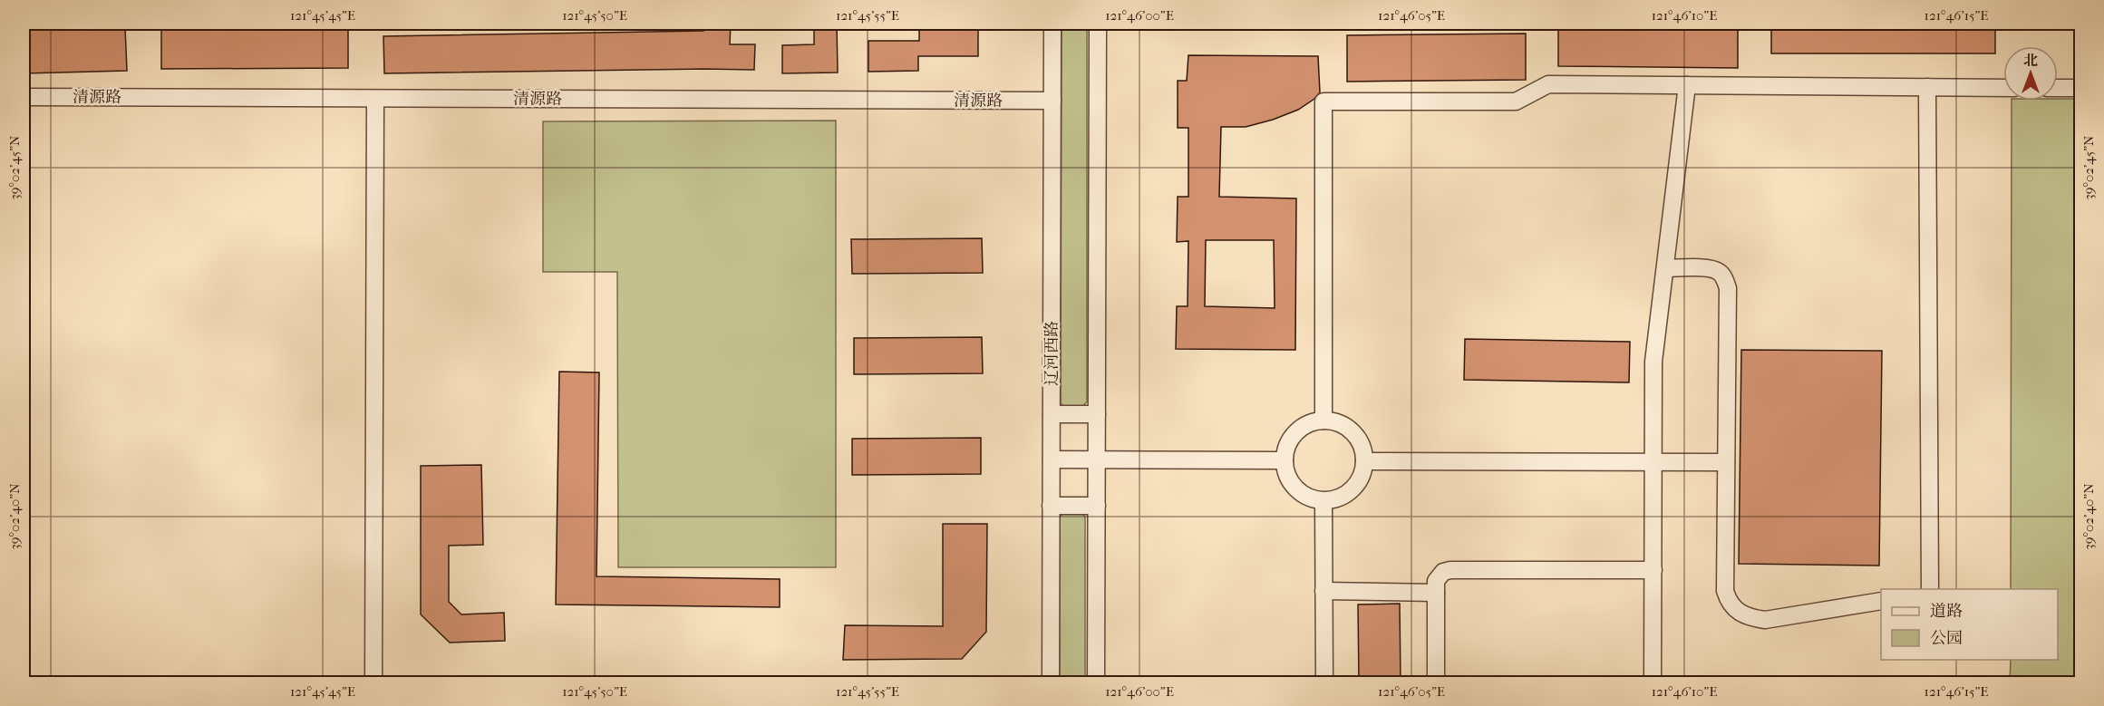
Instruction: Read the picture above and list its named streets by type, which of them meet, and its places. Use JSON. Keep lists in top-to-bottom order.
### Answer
{
  "streets": {
    "street": ["清源路", "辽河西路"]
  },
  "crossings": [
    ["清源路", "辽河西路"]
  ],
  "legend": ["道路", "公园"],
  "north": "top",
  "coordinates": [
    "121°45'45\"E",
    "121°45'50\"E",
    "121°45'55\"E",
    "121°46'00\"E",
    "121°46'05\"E",
    "121°46'10\"E",
    "121°46'15\"E",
    "39°02'45\"N",
    "39°02'40\"N"
  ]
}
